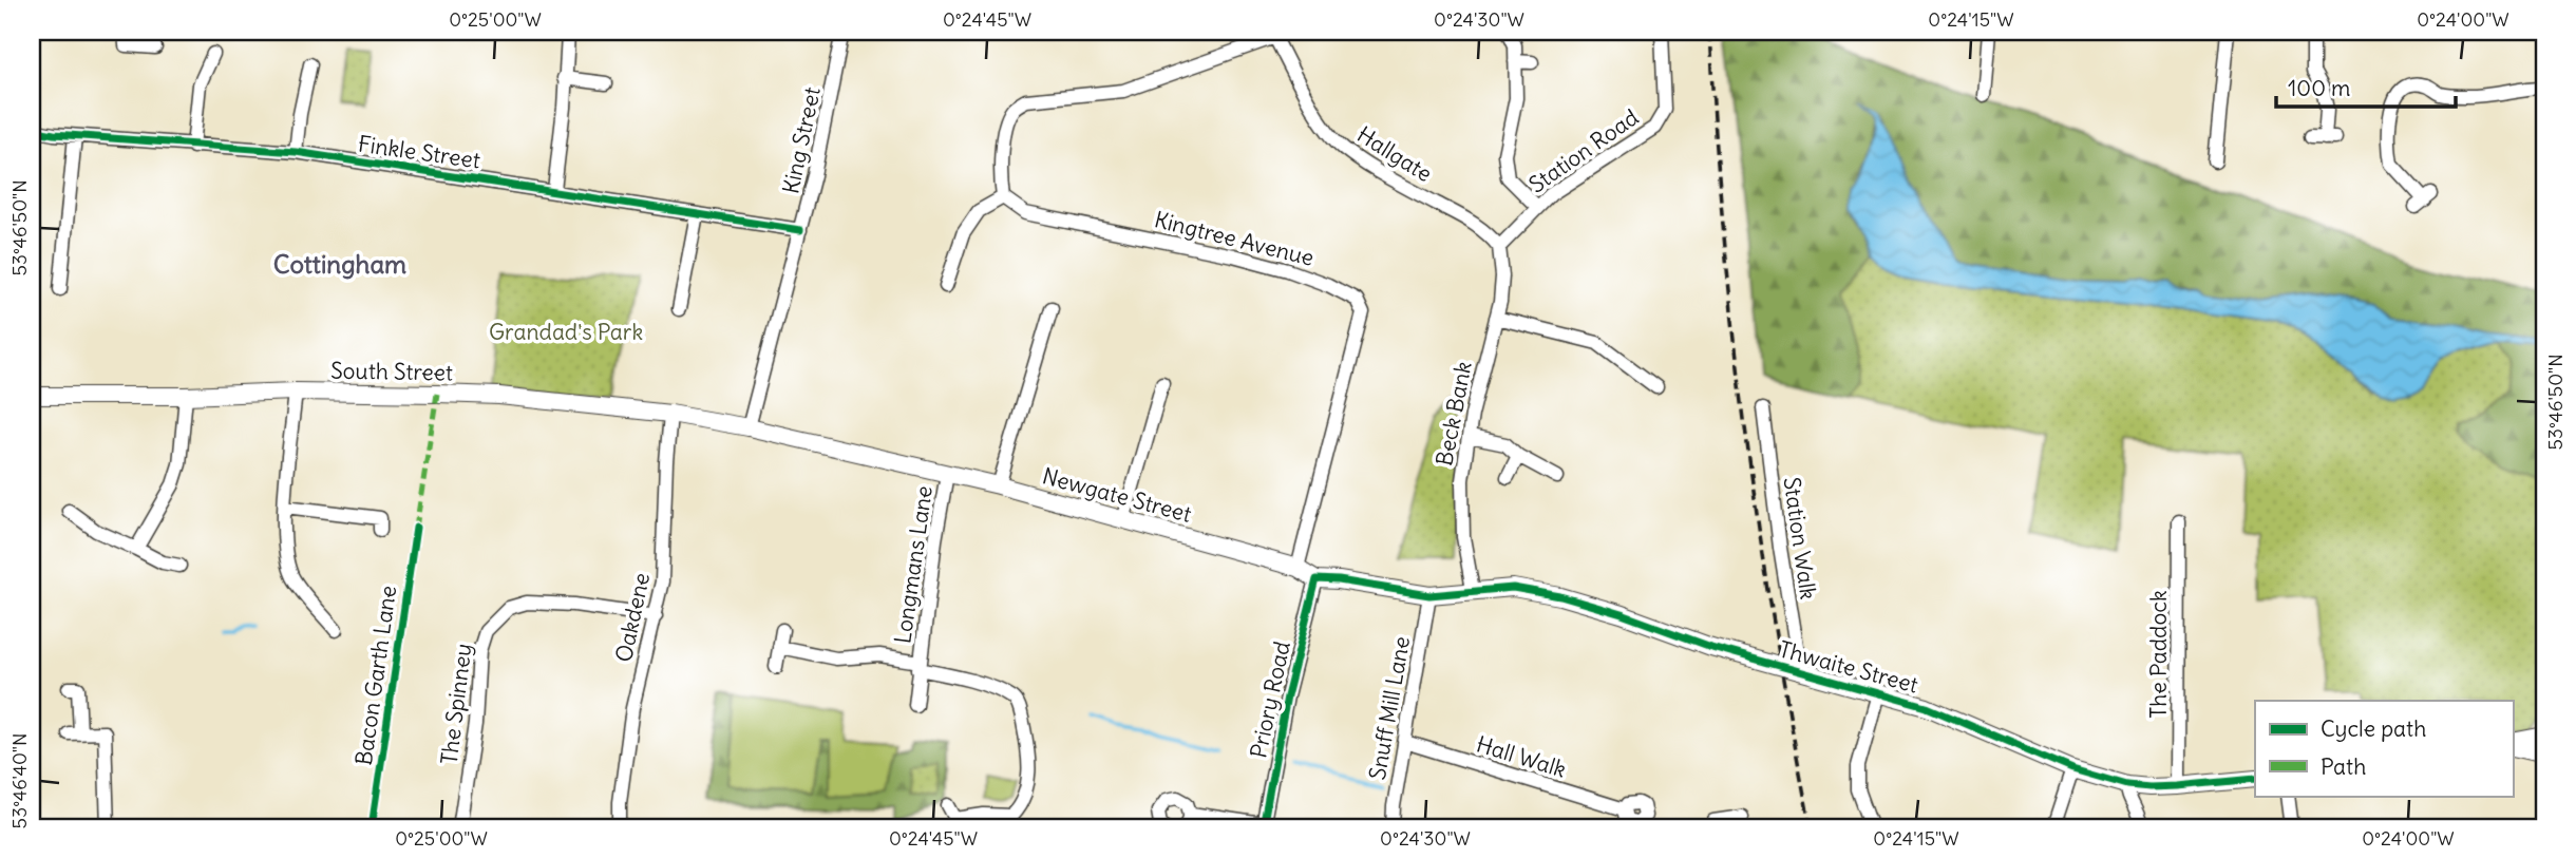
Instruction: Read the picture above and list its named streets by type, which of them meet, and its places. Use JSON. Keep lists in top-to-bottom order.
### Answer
{
  "streets": {
    "main road": ["South Street", "Newgate Street", "Thwaite Street"],
    "street": [
      "King Street",
      "Station Road",
      "Finkle Street",
      "Hallgate",
      "Kingtree Avenue",
      "Beck Bank",
      "Station Walk",
      "Longmans Lane",
      "Oakdene",
      "The Paddock",
      "Priory Road",
      "The Spinney",
      "Snuff Mill Lane",
      "Hall Walk"
    ],
    "cycle path": ["Bacon Garth Lane"]
  },
  "crossings": [
    ["King Street", "Finkle Street"],
    ["King Street", "South Street"],
    ["King Street", "Newgate Street"],
    ["Station Road", "Hallgate"],
    ["Station Road", "Beck Bank"],
    ["Hallgate", "Beck Bank"],
    ["Kingtree Avenue", "Newgate Street"],
    ["South Street", "Newgate Street"],
    ["South Street", "Oakdene"],
    ["Beck Bank", "Newgate Street"],
    ["Beck Bank", "Thwaite Street"],
    ["Newgate Street", "Longmans Lane"],
    ["Newgate Street", "Thwaite Street"],
    ["Newgate Street", "Priory Road"],
    ["Newgate Street", "Snuff Mill Lane"],
    ["Station Walk", "Thwaite Street"],
    ["Oakdene", "The Spinney"],
    ["The Paddock", "Thwaite Street"],
    ["Snuff Mill Lane", "Hall Walk"]
  ],
  "districts": ["Cottingham"],
  "parks": ["Grandad's Park"],
  "legend": ["Cycle path", "Path"],
  "scale_bar": "100 m",
  "coordinates": [
    "0°25'00\"W",
    "0°24'45\"W",
    "0°24'30\"W",
    "0°24'15\"W",
    "0°24'00\"W",
    "53°46'50\"N",
    "53°46'40\"N"
  ]
}
